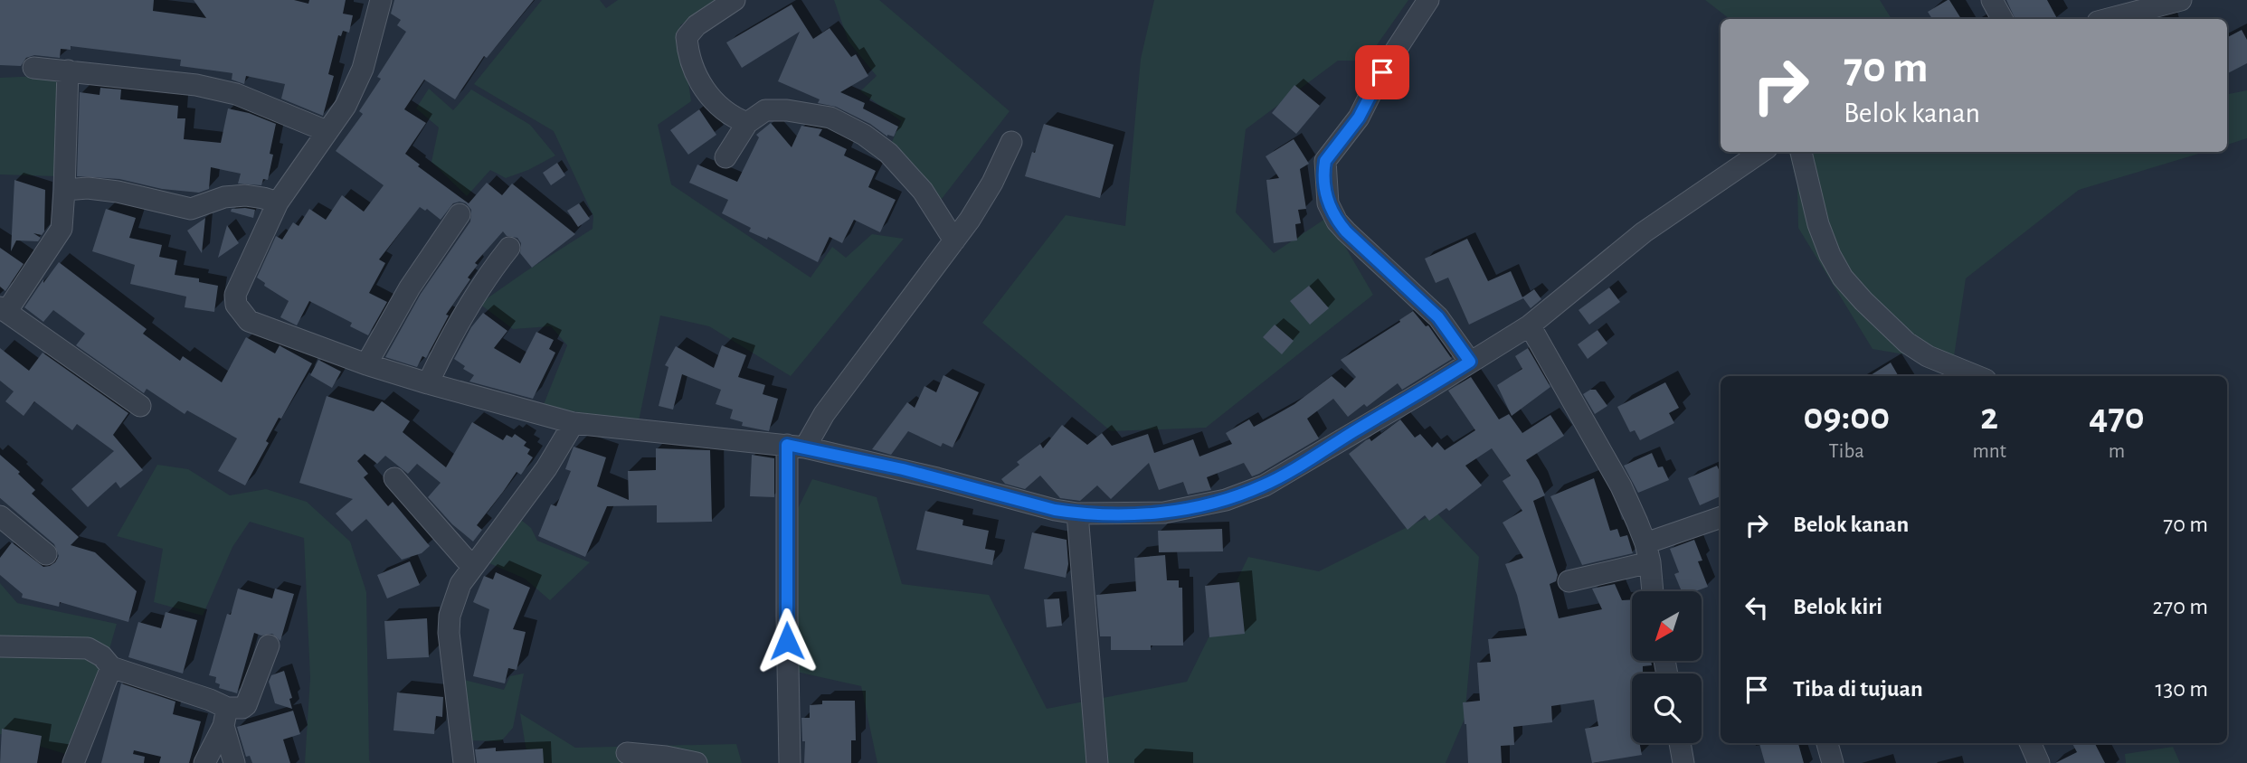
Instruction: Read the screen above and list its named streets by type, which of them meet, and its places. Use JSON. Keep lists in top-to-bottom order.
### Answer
{
  "north": "bottom left",
  "page": {
    "turn": ["70 m", "Belok kanan"],
    "eta": [
      "09:00",
      "Tiba",
      "2",
      "mnt",
      "470",
      "m"
    ],
    "list": [
      {
        "name": "Belok kanan",
        "value": "70 m"
      },
      {
        "name": "Belok kiri",
        "value": "270 m"
      },
      {
        "name": "Tiba di tujuan",
        "value": "130 m"
      }
    ]
  }
}
